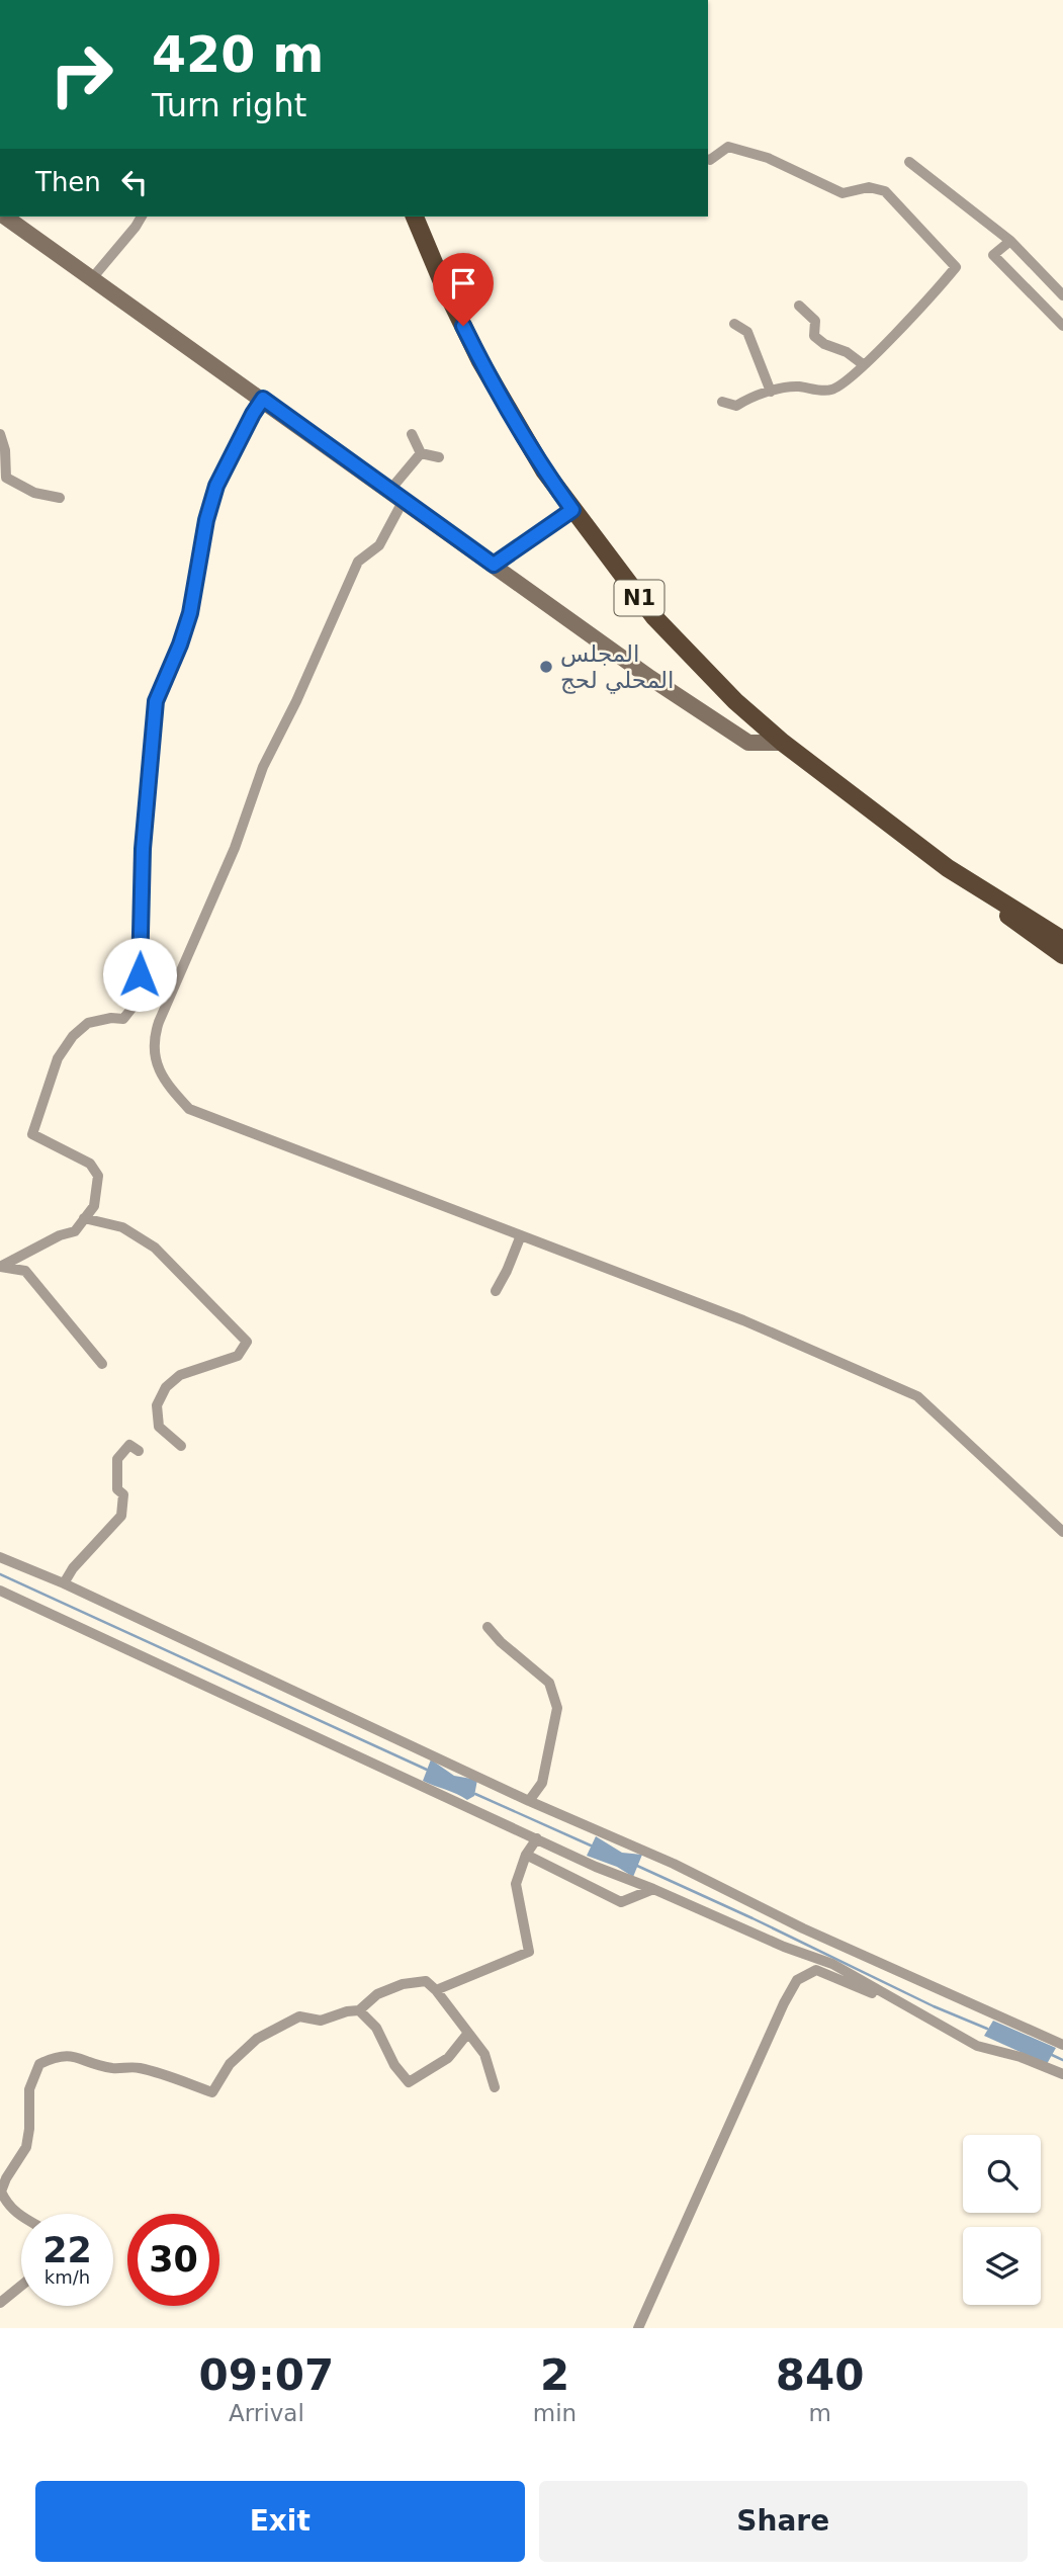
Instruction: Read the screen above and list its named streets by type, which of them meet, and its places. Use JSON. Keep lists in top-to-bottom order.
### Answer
{
  "streets": {
    "highway": ["N1"]
  },
  "places": ["المجلس المحلي لحج"],
  "page": {
    "turn": ["420 m", "Turn right"],
    "then": "Then",
    "speed": "22 km/h",
    "limit": "30",
    "eta": [
      "09:07",
      "Arrival",
      "2",
      "min",
      "840",
      "m"
    ],
    "buttons": ["Exit", "Share"]
  }
}
